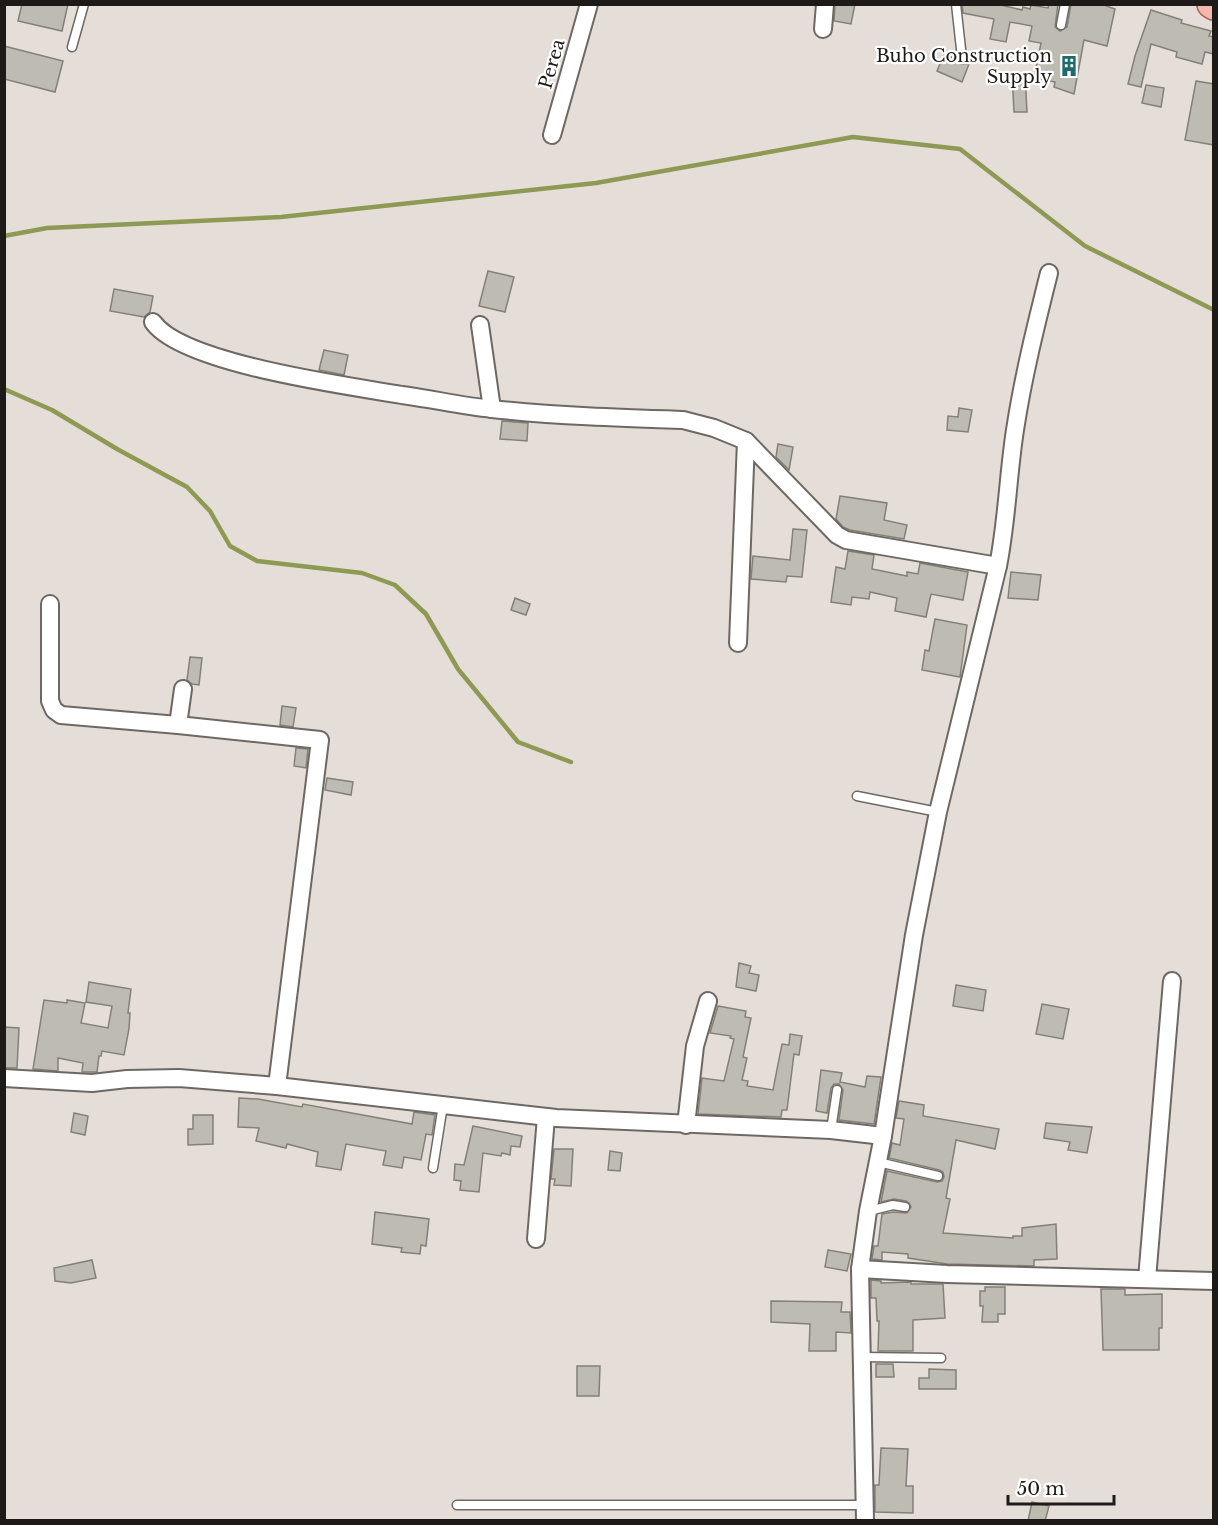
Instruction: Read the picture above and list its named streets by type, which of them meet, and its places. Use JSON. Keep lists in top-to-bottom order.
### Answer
{
  "streets": {
    "street": ["Perea"]
  },
  "places": {
    "building": ["Buho Construction Supply"]
  },
  "scale_bar": "50 m"
}
